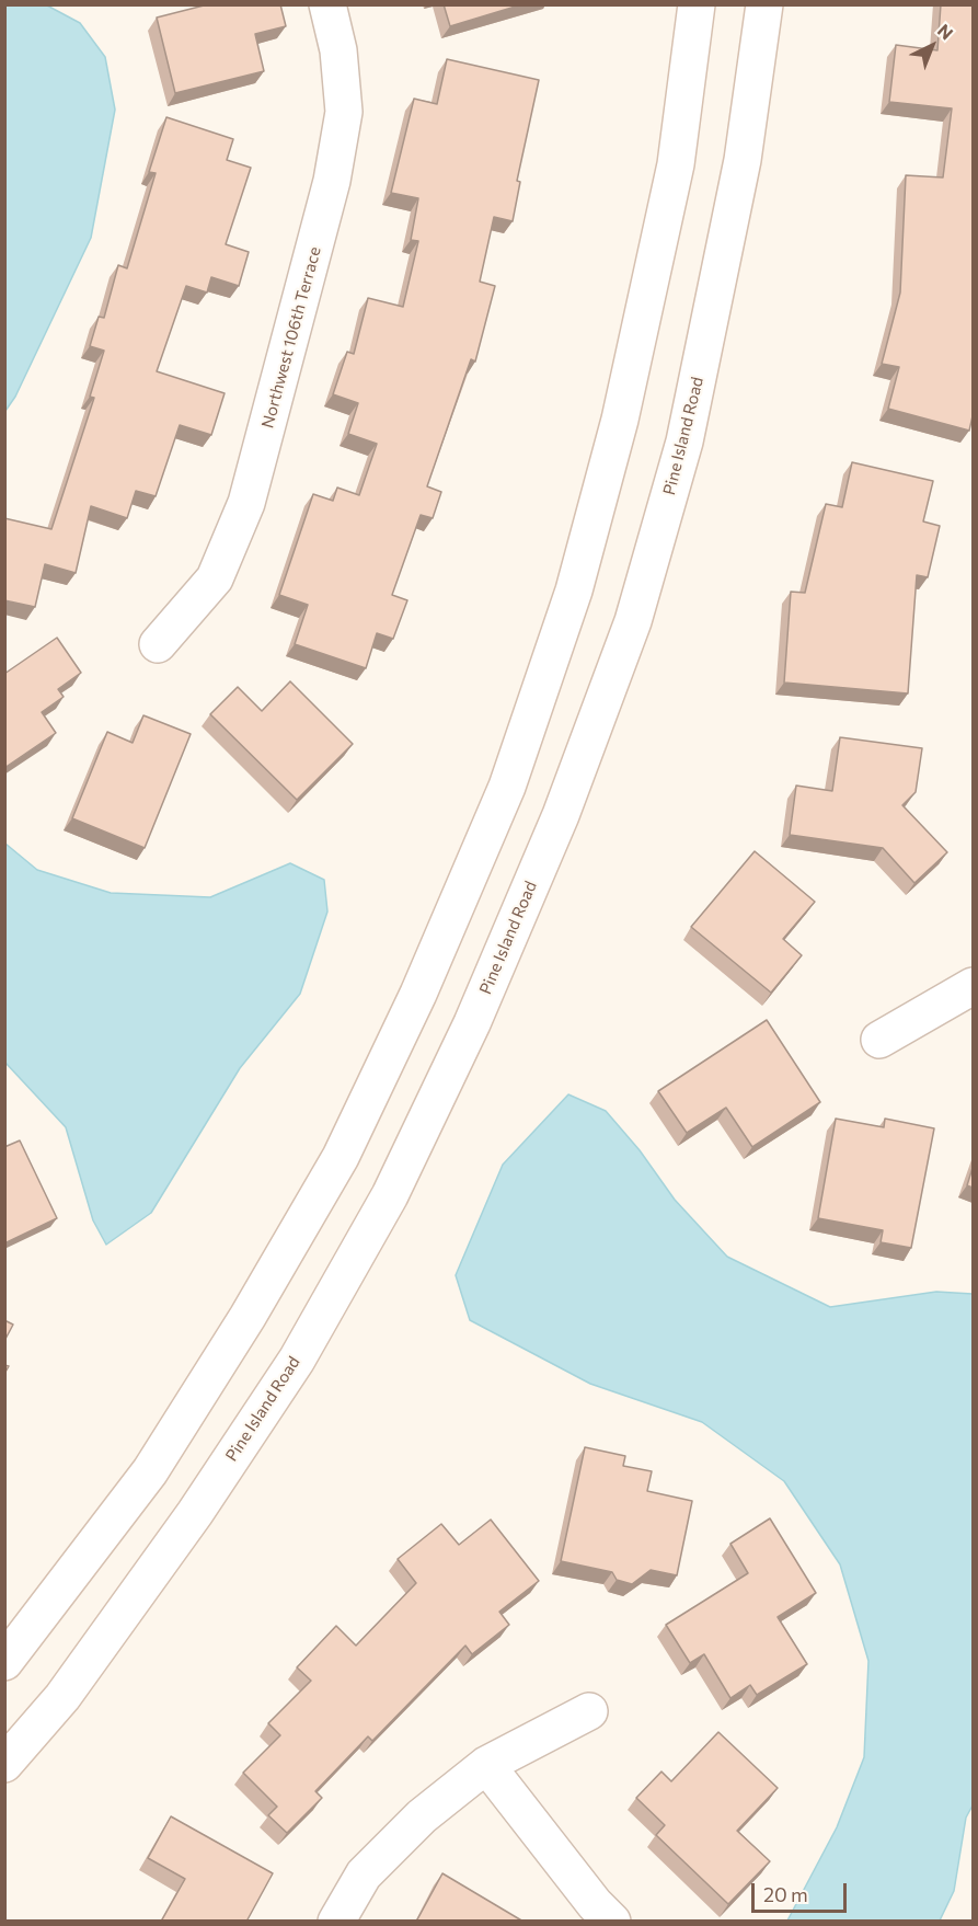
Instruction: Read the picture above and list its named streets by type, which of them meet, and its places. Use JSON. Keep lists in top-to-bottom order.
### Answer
{
  "streets": {
    "main road": ["Northwest 106th Terrace", "Pine Island Road"]
  },
  "scale_bar": "20 m",
  "north": "top right"
}
